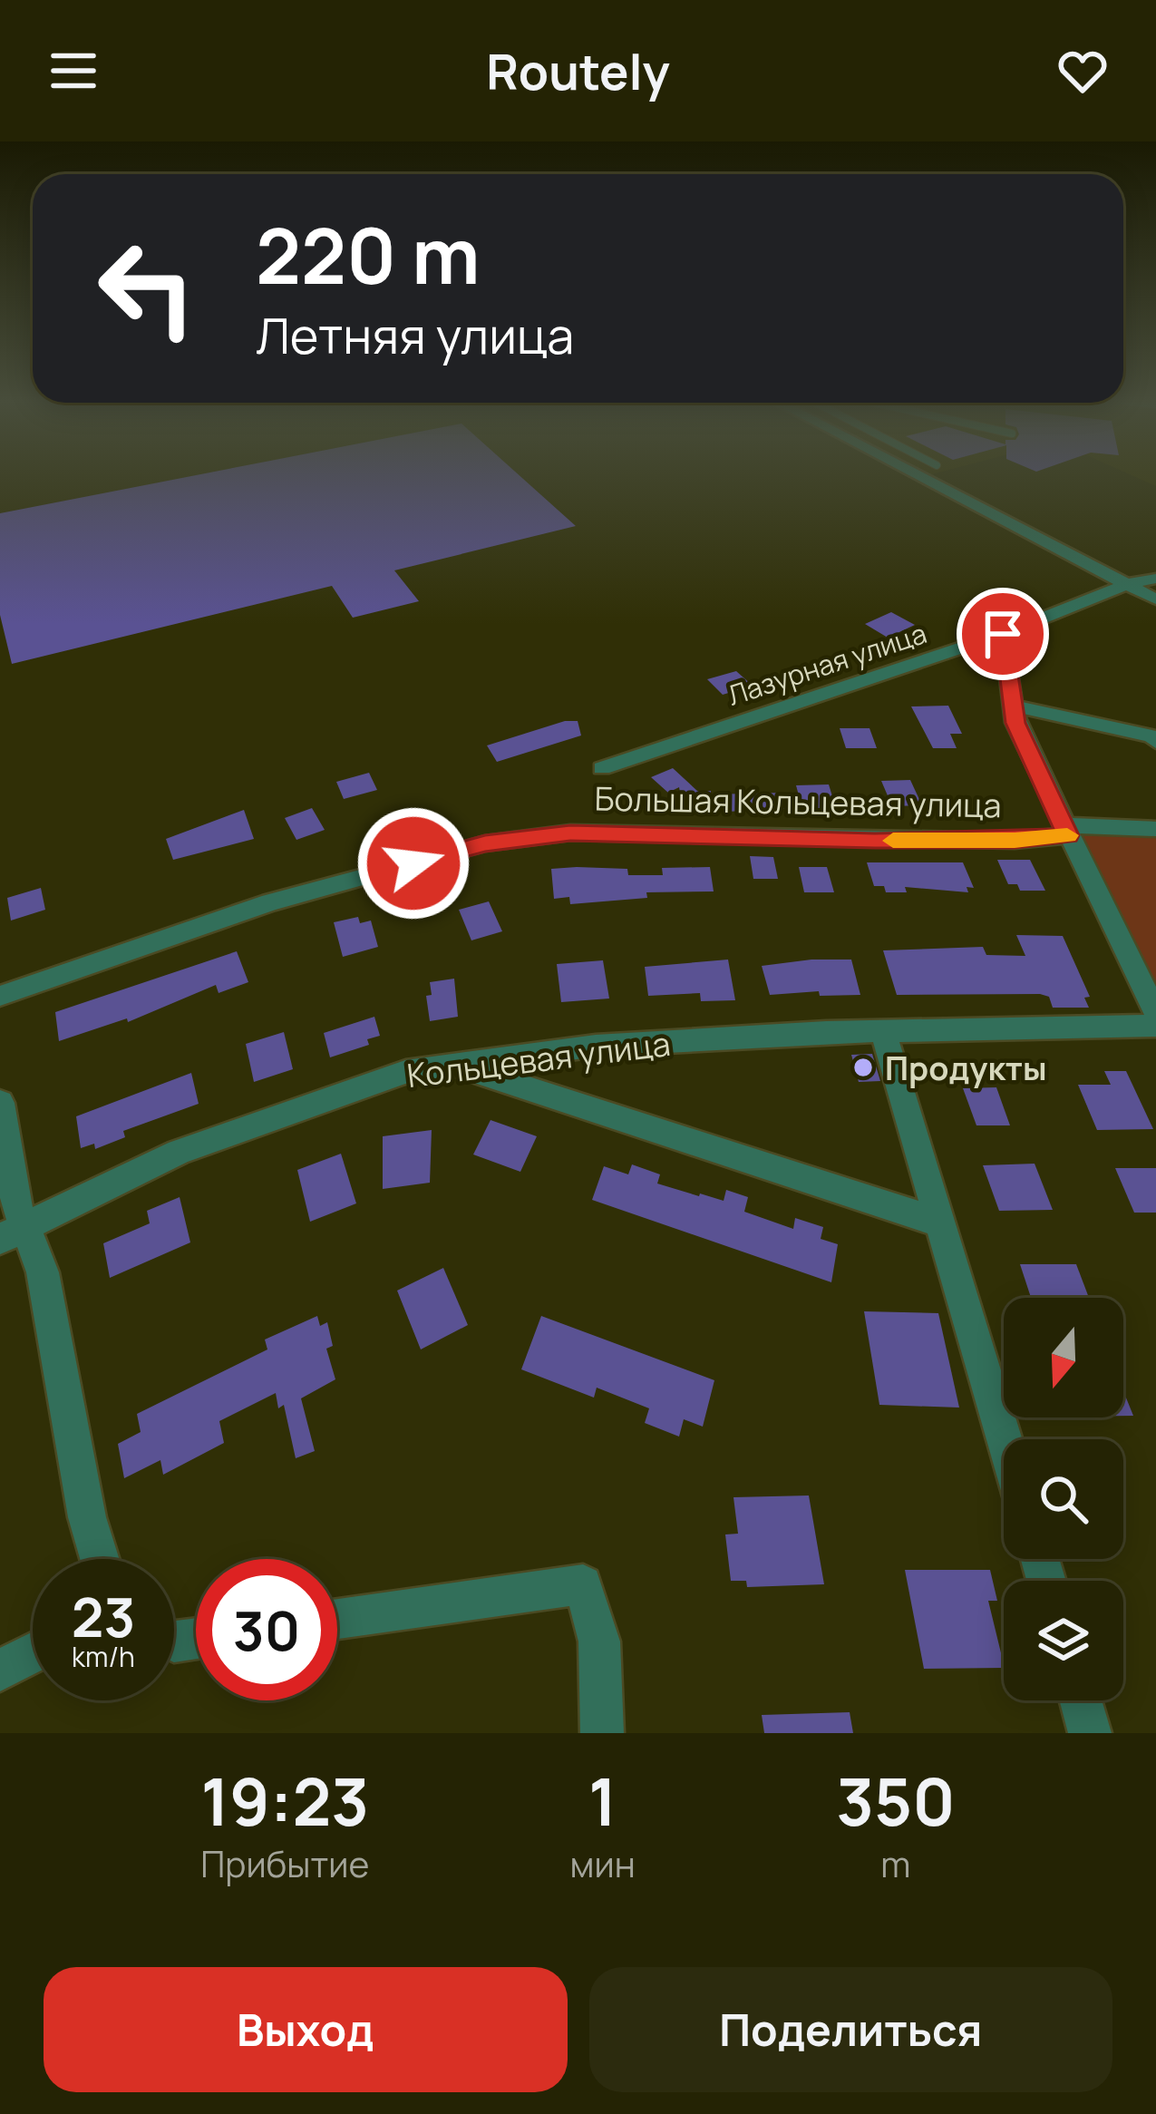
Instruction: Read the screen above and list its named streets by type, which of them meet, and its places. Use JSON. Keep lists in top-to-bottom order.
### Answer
{
  "streets": {
    "street": ["Лазурная улица", "Большая Кольцевая улица", "Кольцевая улица"]
  },
  "places": ["Продукты"],
  "north": "bottom",
  "page": {
    "header": "Routely",
    "turn": ["220 m", "Летняя улица"],
    "speed": "23 km/h",
    "limit": "30",
    "eta": [
      "19:23",
      "Прибытие",
      "1",
      "мин",
      "350",
      "m"
    ],
    "buttons": ["Выход", "Поделиться"]
  }
}
